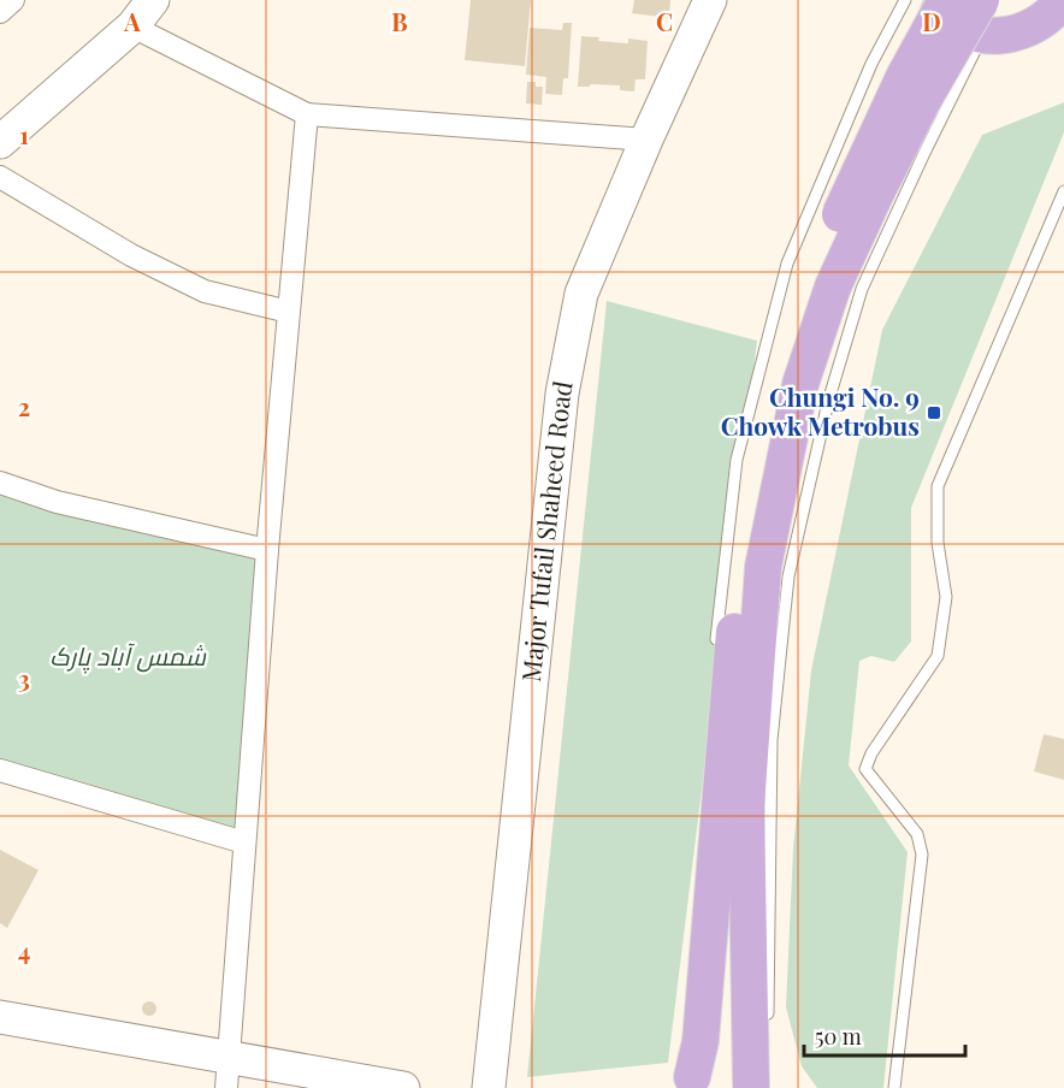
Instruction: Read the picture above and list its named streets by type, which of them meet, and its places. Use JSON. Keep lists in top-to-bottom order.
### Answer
{
  "streets": {
    "street": ["Major Tufail Shaheed Road"]
  },
  "parks": ["شمس آباد پارک"],
  "places": {
    "transit": ["Chungi No. 9 Chowk Metrobus"]
  },
  "scale_bar": "50 m",
  "grid": {
    "columns": [
      "A",
      "B",
      "C",
      "D"
    ],
    "rows": [
      "1",
      "2",
      "3",
      "4"
    ]
  }
}
